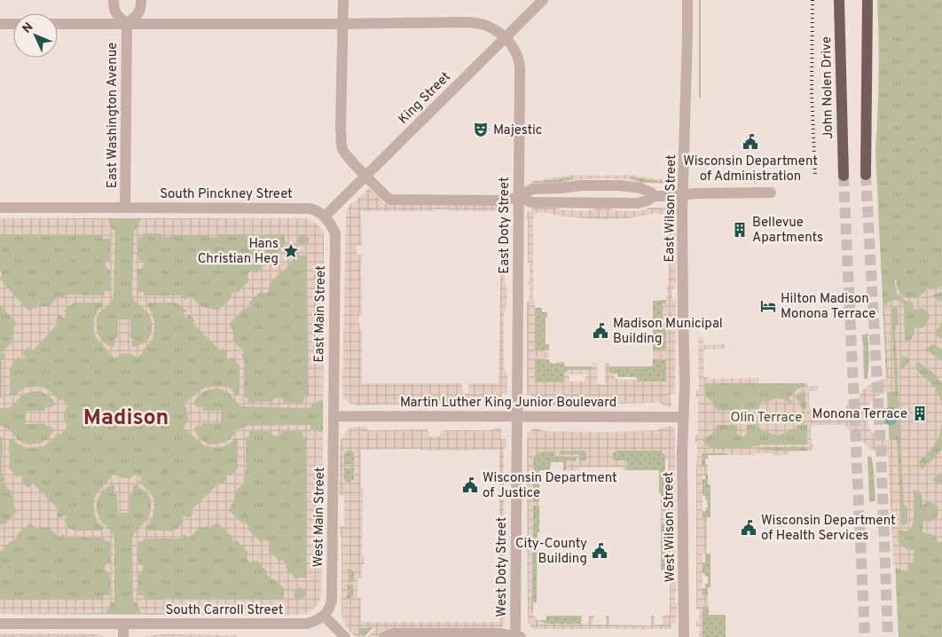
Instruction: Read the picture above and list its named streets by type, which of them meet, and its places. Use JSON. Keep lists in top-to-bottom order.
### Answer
{
  "streets": {
    "main road": ["John Nolen Drive"],
    "street": [
      "King Street",
      "East Washington Avenue",
      "South Pinckney Street",
      "East Wilson Street",
      "East Doty Street",
      "East Main Street",
      "Martin Luther King Junior Boulevard",
      "West Main Street",
      "West Wilson Street",
      "West Doty Street",
      "South Carroll Street"
    ]
  },
  "crossings": [
    ["King Street", "South Pinckney Street"],
    ["King Street", "East Doty Street"],
    ["King Street", "East Main Street"],
    ["East Washington Avenue", "South Pinckney Street"],
    ["South Pinckney Street", "East Main Street"],
    ["East Wilson Street", "Martin Luther King Junior Boulevard"],
    ["East Wilson Street", "West Wilson Street"],
    ["East Doty Street", "Martin Luther King Junior Boulevard"],
    ["East Doty Street", "West Doty Street"],
    ["East Main Street", "Martin Luther King Junior Boulevard"],
    ["East Main Street", "West Main Street"],
    ["Martin Luther King Junior Boulevard", "West Main Street"],
    ["Martin Luther King Junior Boulevard", "West Wilson Street"],
    ["Martin Luther King Junior Boulevard", "West Doty Street"],
    ["West Main Street", "South Carroll Street"]
  ],
  "districts": ["Madison"],
  "parks": ["Olin Terrace"],
  "places": {
    "theatre": ["Majestic"],
    "public building": [
      "Wisconsin Department of Administration",
      "Madison Municipal Building",
      "Wisconsin Department of Justice",
      "Wisconsin Department of Health Services",
      "City-County Building"
    ],
    "building": ["Bellevue Apartments", "Monona Terrace"],
    "place": ["Hans Christian Heg"],
    "hotel": ["Hilton Madison Monona Terrace"]
  },
  "north": "top left"
}
